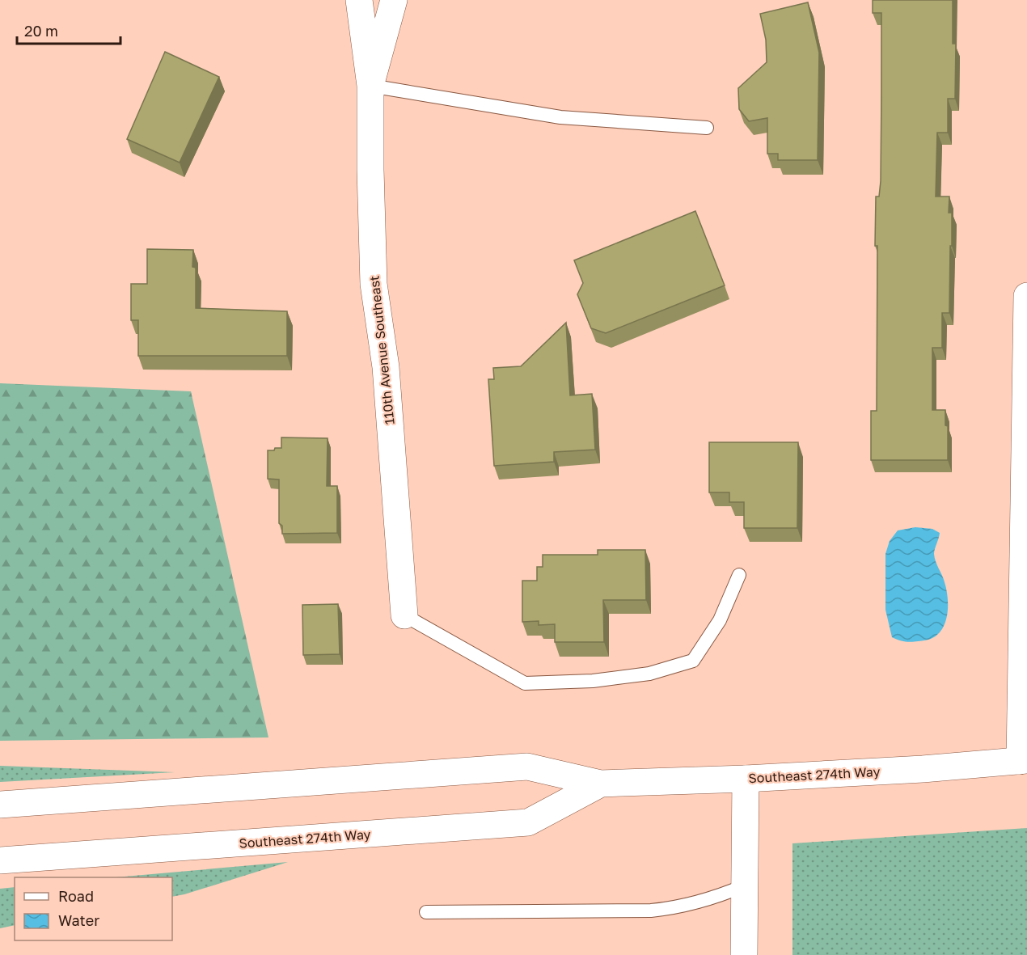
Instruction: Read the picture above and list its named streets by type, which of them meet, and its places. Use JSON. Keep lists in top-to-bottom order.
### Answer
{
  "streets": {
    "main road": ["110th Avenue Southeast", "Southeast 274th Way"]
  },
  "legend": ["Road", "Water"],
  "scale_bar": "20 m"
}
